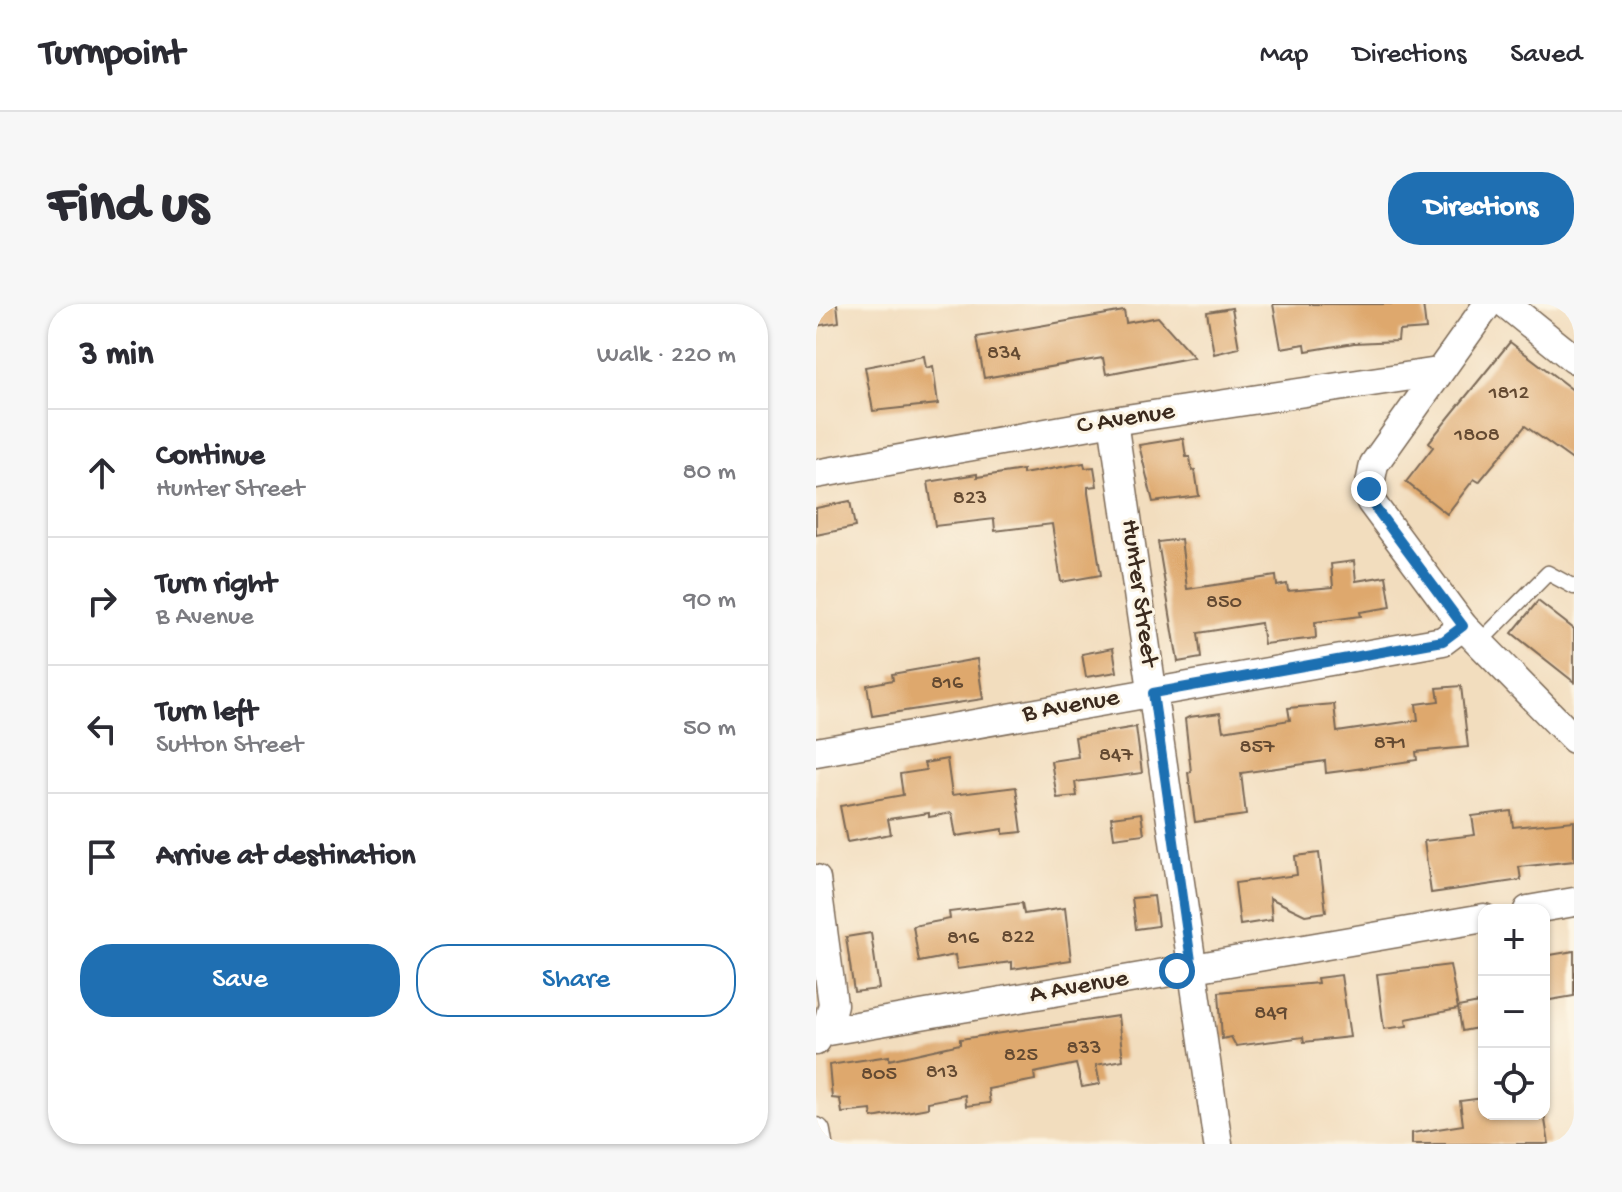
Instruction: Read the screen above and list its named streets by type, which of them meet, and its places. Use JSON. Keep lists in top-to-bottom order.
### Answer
{
  "streets": {
    "street": [
      "C Avenue",
      "Hunter Street",
      "B Avenue",
      "A Avenue"
    ]
  },
  "crossings": [
    ["C Avenue", "Hunter Street"],
    ["Hunter Street", "B Avenue"],
    ["Hunter Street", "A Avenue"]
  ],
  "house_numbers": [
    "834",
    "1812",
    "1808",
    "823",
    "850",
    "816",
    "871",
    "857",
    "847",
    "822",
    "816",
    "849",
    "833",
    "825",
    "813",
    "805"
  ],
  "page": {
    "header": "Turnpoint",
    "nav": ["Map", "Directions", "Saved"],
    "buttons": [
      "Directions",
      ["Save", "Share"]
    ],
    "title": "Find us",
    "heading": ["3 min", "Walk · 220 m"],
    "list": [
      ["Continue", "Hunter Street", "80 m"],
      ["Turn right", "B Avenue", "90 m"],
      ["Turn left", "Sutton Street", "50 m"],
      "Arrive at destination"
    ],
    "map_buttons": ["+", "−"]
  }
}
